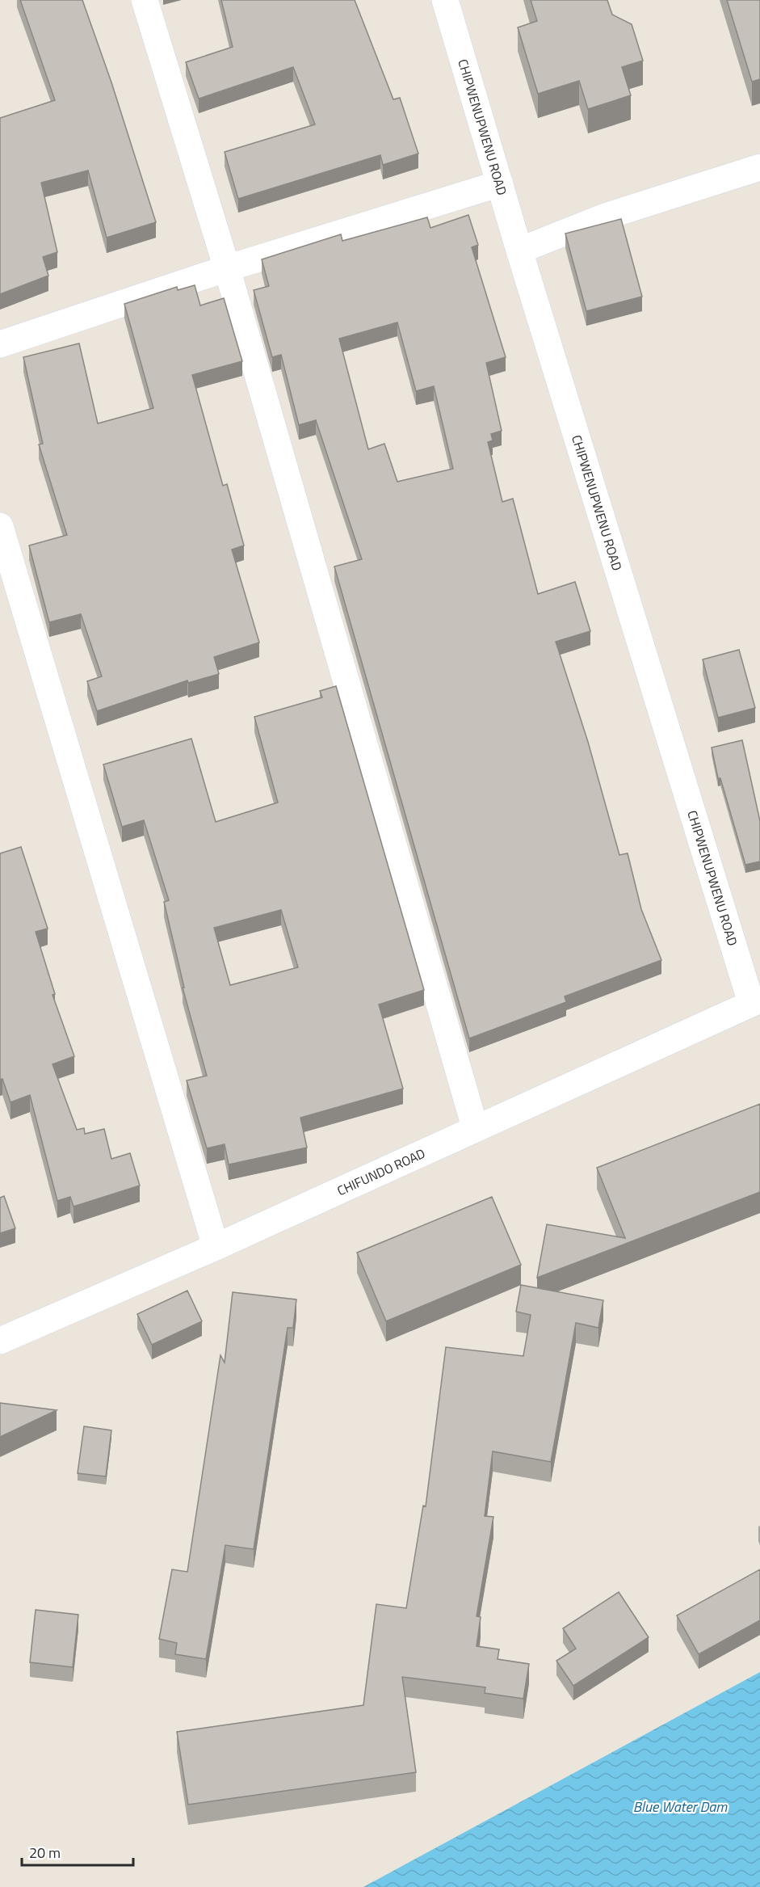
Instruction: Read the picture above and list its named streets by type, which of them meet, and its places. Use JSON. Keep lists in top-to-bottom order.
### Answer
{
  "streets": {
    "street": ["CHIPWENUPWENU ROAD", "CHIFUNDO ROAD"]
  },
  "crossings": [
    ["CHIPWENUPWENU ROAD", "CHIFUNDO ROAD"]
  ],
  "water": ["Blue Water Dam"],
  "scale_bar": "20 m"
}
